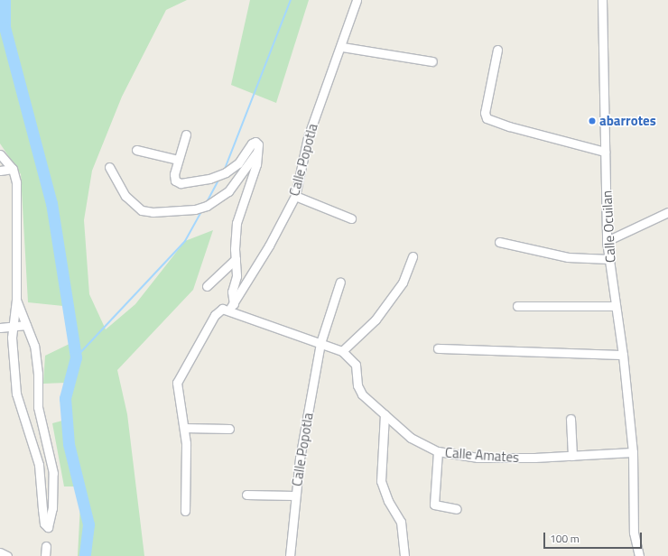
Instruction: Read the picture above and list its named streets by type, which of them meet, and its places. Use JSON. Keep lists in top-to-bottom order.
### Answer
{
  "streets": {
    "street": ["Calle Popotla", "Calle Ocuilan", "Calle Amates"]
  },
  "crossings": [
    ["Calle Popotla", "Calle Amates"],
    ["Calle Ocuilan", "Calle Amates"]
  ],
  "places": ["abarrotes"],
  "scale_bar": "100 m"
}
